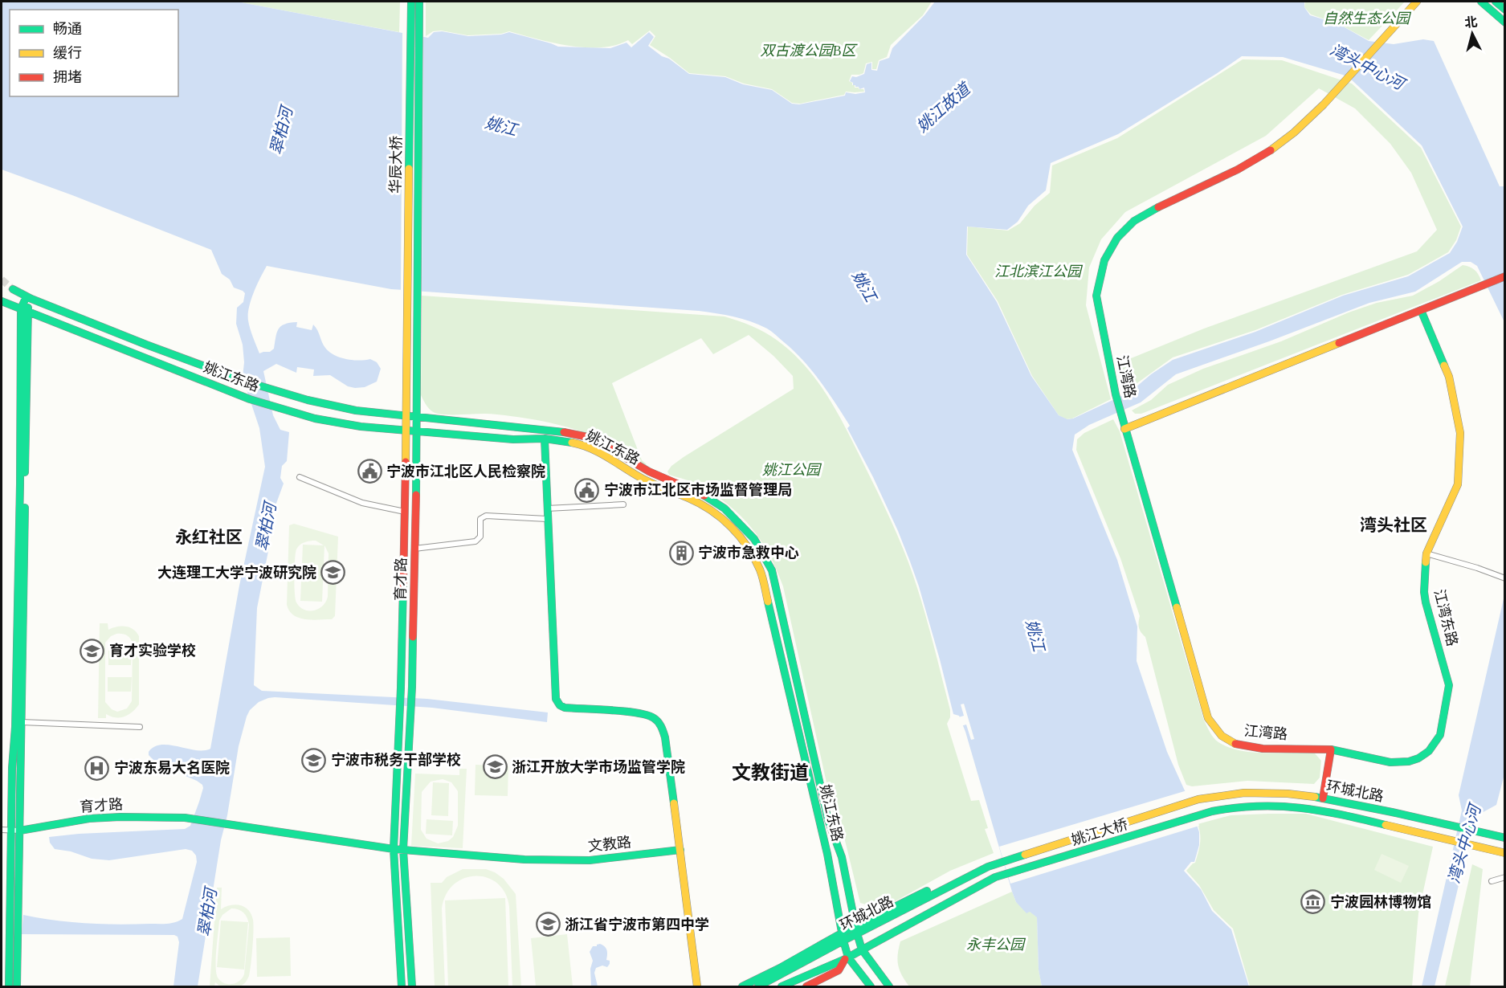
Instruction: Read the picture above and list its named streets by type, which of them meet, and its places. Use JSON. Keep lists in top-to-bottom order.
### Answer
{
  "streets": {
    "main road": [
      "华辰大桥",
      "姚江东路",
      "江湾路",
      "育才路",
      "江湾东路",
      "环城北路",
      "姚江大桥",
      "文教路"
    ]
  },
  "crossings": [
    ["华辰大桥", "育才路"],
    ["姚江东路", "育才路"],
    ["姚江东路", "环城北路"],
    ["江湾路", "江湾东路"],
    ["育才路", "文教路"],
    ["环城北路", "姚江大桥"]
  ],
  "districts": ["湾头社区", "永红社区", "文教街道"],
  "water": [
    "湾头中心河",
    "姚江故道",
    "姚江",
    "翠柏河"
  ],
  "parks": [
    "自然生态公园",
    "双古渡公园B区",
    "江北滨江公园",
    "姚江公园",
    "永丰公园"
  ],
  "places": {
    "public building": ["宁波市江北区人民检察院", "宁波市江北区市场监督管理局"],
    "building": ["宁波市急救中心"],
    "school or university": [
      "大连理工大学宁波研究院",
      "育才实验学校",
      "宁波市税务干部学校",
      "浙江开放大学市场监管学院",
      "浙江省宁波市第四中学"
    ],
    "hospital": ["宁波东易大名医院"],
    "museum": ["宁波园林博物馆"]
  },
  "legend": ["畅通", "缓行", "拥堵"],
  "north": "top"
}
